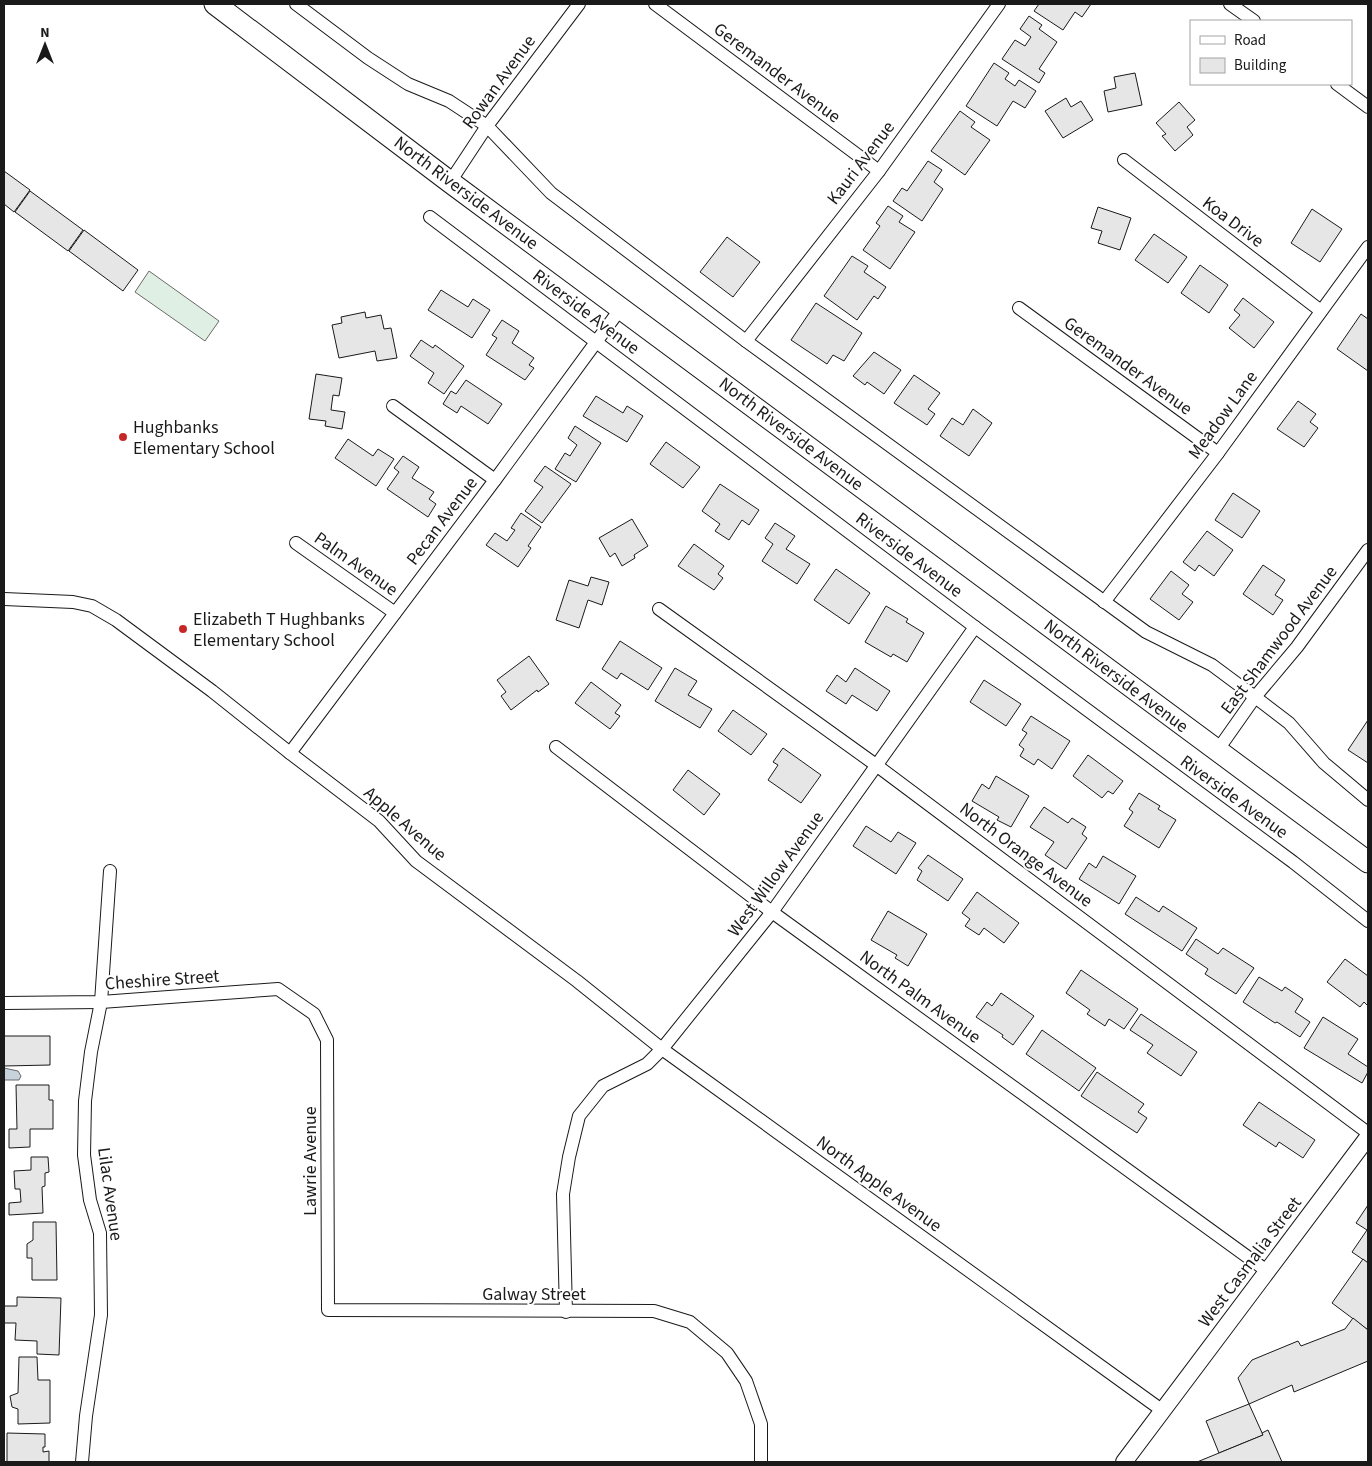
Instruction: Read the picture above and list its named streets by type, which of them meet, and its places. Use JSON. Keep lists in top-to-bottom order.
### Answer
{
  "streets": {
    "main road": ["North Riverside Avenue"],
    "street": [
      "Geremander Avenue",
      "Rowan Avenue",
      "Kauri Avenue",
      "Koa Drive",
      "Riverside Avenue",
      "Meadow Lane",
      "Pecan Avenue",
      "Palm Avenue",
      "East Shamwood Avenue",
      "Apple Avenue",
      "North Orange Avenue",
      "West Willow Avenue",
      "Cheshire Street",
      "North Palm Avenue",
      "Lawrie Avenue",
      "North Apple Avenue",
      "Lilac Avenue",
      "West Casmalia Street",
      "Galway Street"
    ]
  },
  "crossings": [
    ["Geremander Avenue", "Kauri Avenue"],
    ["Geremander Avenue", "Meadow Lane"],
    ["Rowan Avenue", "North Riverside Avenue"],
    ["North Riverside Avenue", "Pecan Avenue"],
    ["North Riverside Avenue", "East Shamwood Avenue"],
    ["Koa Drive", "Meadow Lane"],
    ["Riverside Avenue", "Pecan Avenue"],
    ["Riverside Avenue", "West Willow Avenue"],
    ["Pecan Avenue", "Palm Avenue"],
    ["Pecan Avenue", "Apple Avenue"],
    ["Apple Avenue", "North Apple Avenue"],
    ["North Orange Avenue", "West Willow Avenue"],
    ["North Orange Avenue", "West Casmalia Street"],
    ["West Willow Avenue", "North Palm Avenue"],
    ["West Willow Avenue", "North Apple Avenue"],
    ["West Willow Avenue", "Galway Street"],
    ["Cheshire Street", "Lawrie Avenue"],
    ["Cheshire Street", "Lilac Avenue"],
    ["North Palm Avenue", "West Casmalia Street"],
    ["Lawrie Avenue", "Galway Street"],
    ["North Apple Avenue", "West Casmalia Street"]
  ],
  "places": ["Hughbanks Elementary School", "Elizabeth T Hughbanks Elementary School"],
  "legend": ["Road", "Building"],
  "north": "top"
}
